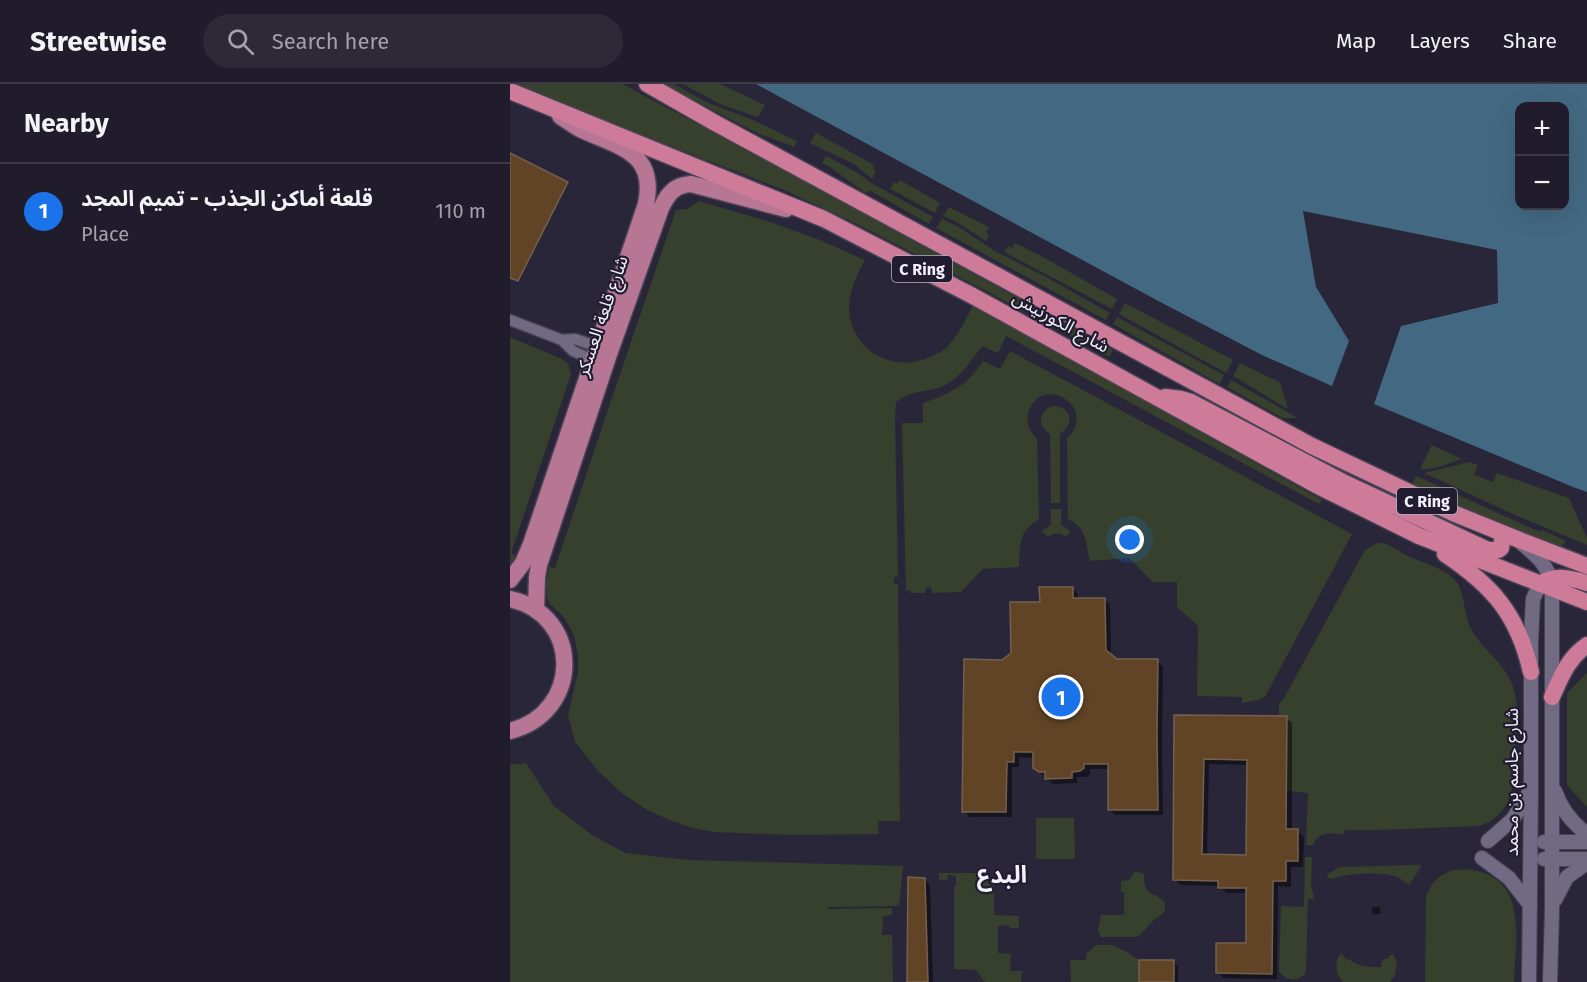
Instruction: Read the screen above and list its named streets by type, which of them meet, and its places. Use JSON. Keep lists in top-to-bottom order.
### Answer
{
  "streets": {
    "highway": ["C Ring", "شارع الكورنيش"],
    "main road": ["شارع قلعة العسكر"],
    "street": ["شارع جاسم بن محمد"]
  },
  "crossings": [
    ["شارع قلعة العسكر", "شارع الكورنيش"],
    ["شارع الكورنيش", "شارع جاسم بن محمد"]
  ],
  "districts": ["البدع"],
  "page": {
    "header": "Streetwise",
    "search": "Search here",
    "nav": ["Map", "Layers", "Share"],
    "heading": "Nearby",
    "map_buttons": ["+", "−"],
    "list": [
      {
        "mark": "1",
        "name": "قلعة أماكن الجذب - تميم المجد",
        "note": "Place",
        "value": "110 m"
      }
    ],
    "pins": "1"
  }
}
